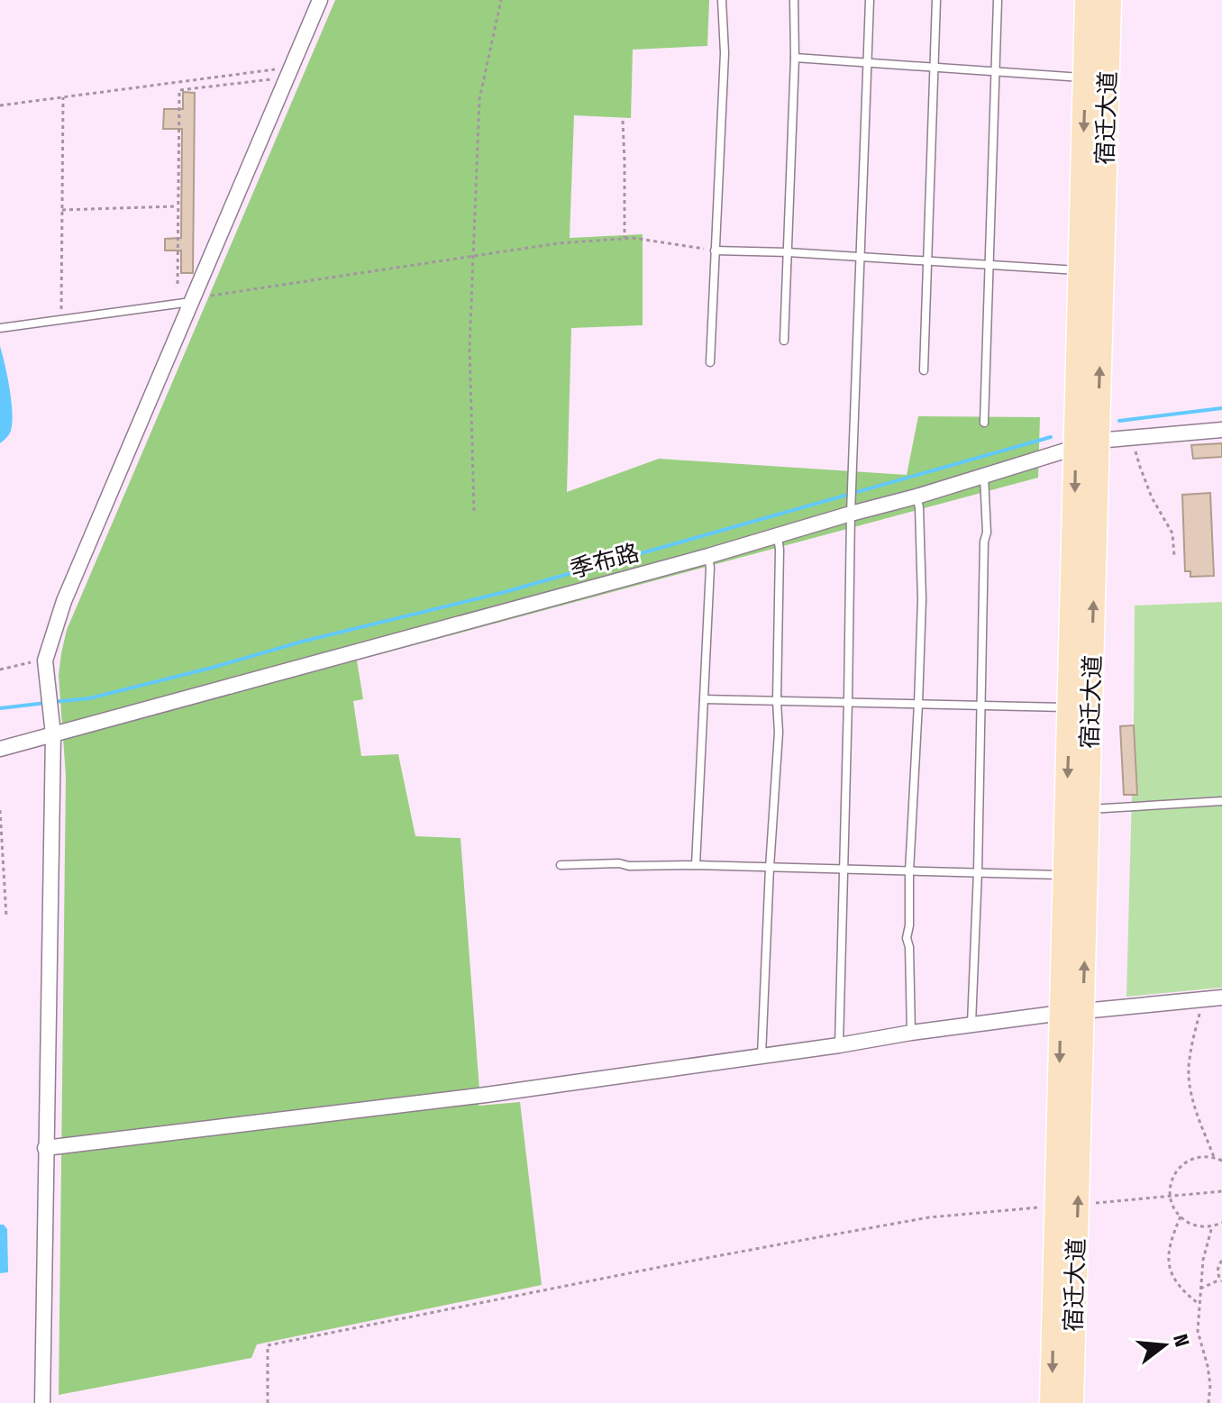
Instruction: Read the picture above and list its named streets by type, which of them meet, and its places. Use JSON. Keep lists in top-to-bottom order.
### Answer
{
  "streets": {
    "main road": ["宿迁大道"],
    "street": ["季布路"]
  },
  "crossings": [
    ["宿迁大道", "季布路"]
  ],
  "north": "right"
}
